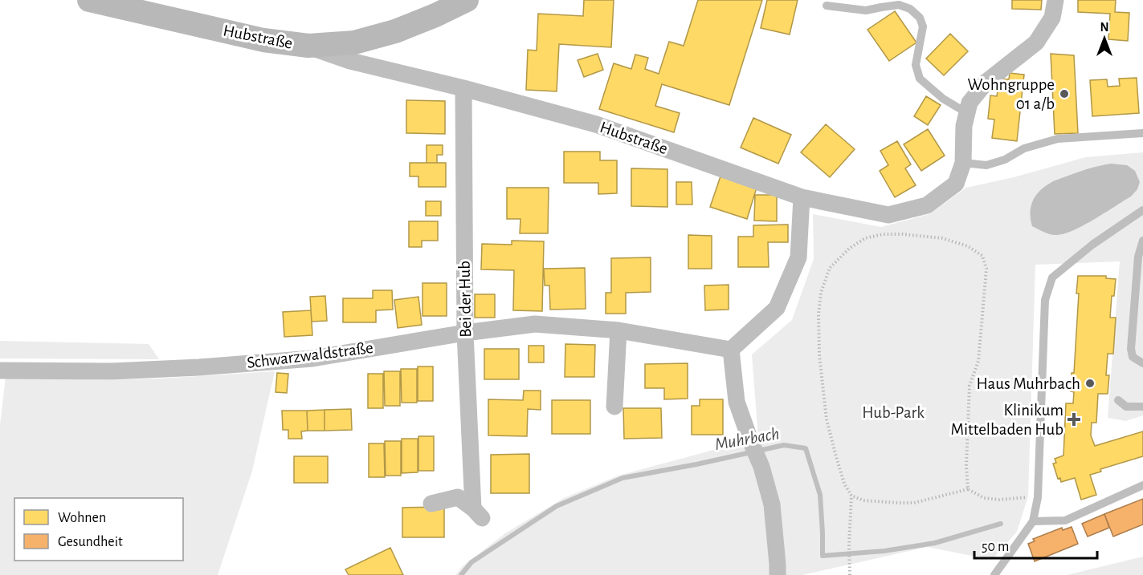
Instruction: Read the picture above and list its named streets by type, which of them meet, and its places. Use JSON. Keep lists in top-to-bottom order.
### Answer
{
  "streets": {
    "main road": ["Hubstraße"],
    "street": ["Bei der Hub", "Schwarzwaldstraße"]
  },
  "crossings": [
    ["Hubstraße", "Bei der Hub"],
    ["Bei der Hub", "Schwarzwaldstraße"]
  ],
  "water": ["Muhrbach"],
  "parks": ["Hub-Park"],
  "places": {
    "other": ["Wohngruppe 01 a/b", "Haus Muhrbach"],
    "health": ["Klinikum Mittelbaden Hub"]
  },
  "legend": ["Wohnen", "Gesundheit"],
  "scale_bar": "50 m",
  "north": "top"
}
